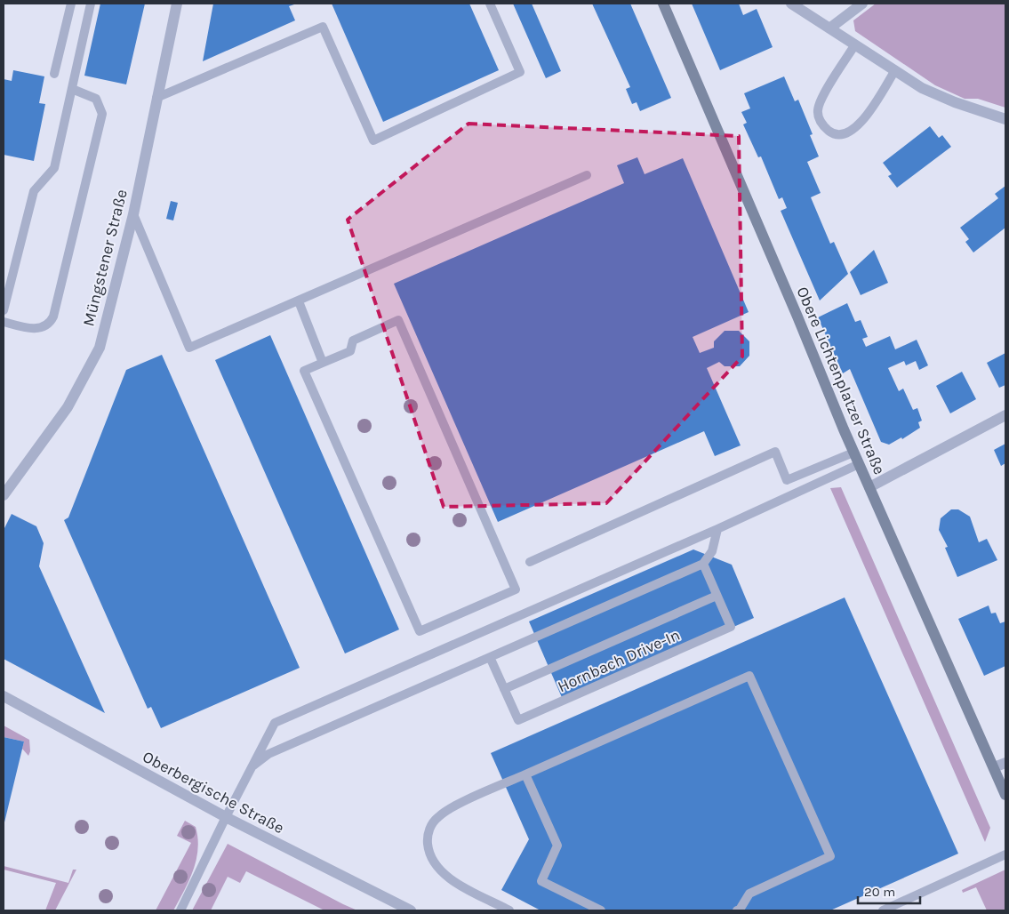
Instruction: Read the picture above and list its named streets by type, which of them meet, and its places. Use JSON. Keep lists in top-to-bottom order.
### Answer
{
  "streets": {
    "main road": ["Obere Lichtenplatzer Straße"],
    "street": ["Müngstener Straße", "Oberbergische Straße"],
    "lane": ["Hornbach Drive-In"]
  },
  "scale_bar": "20 m"
}
